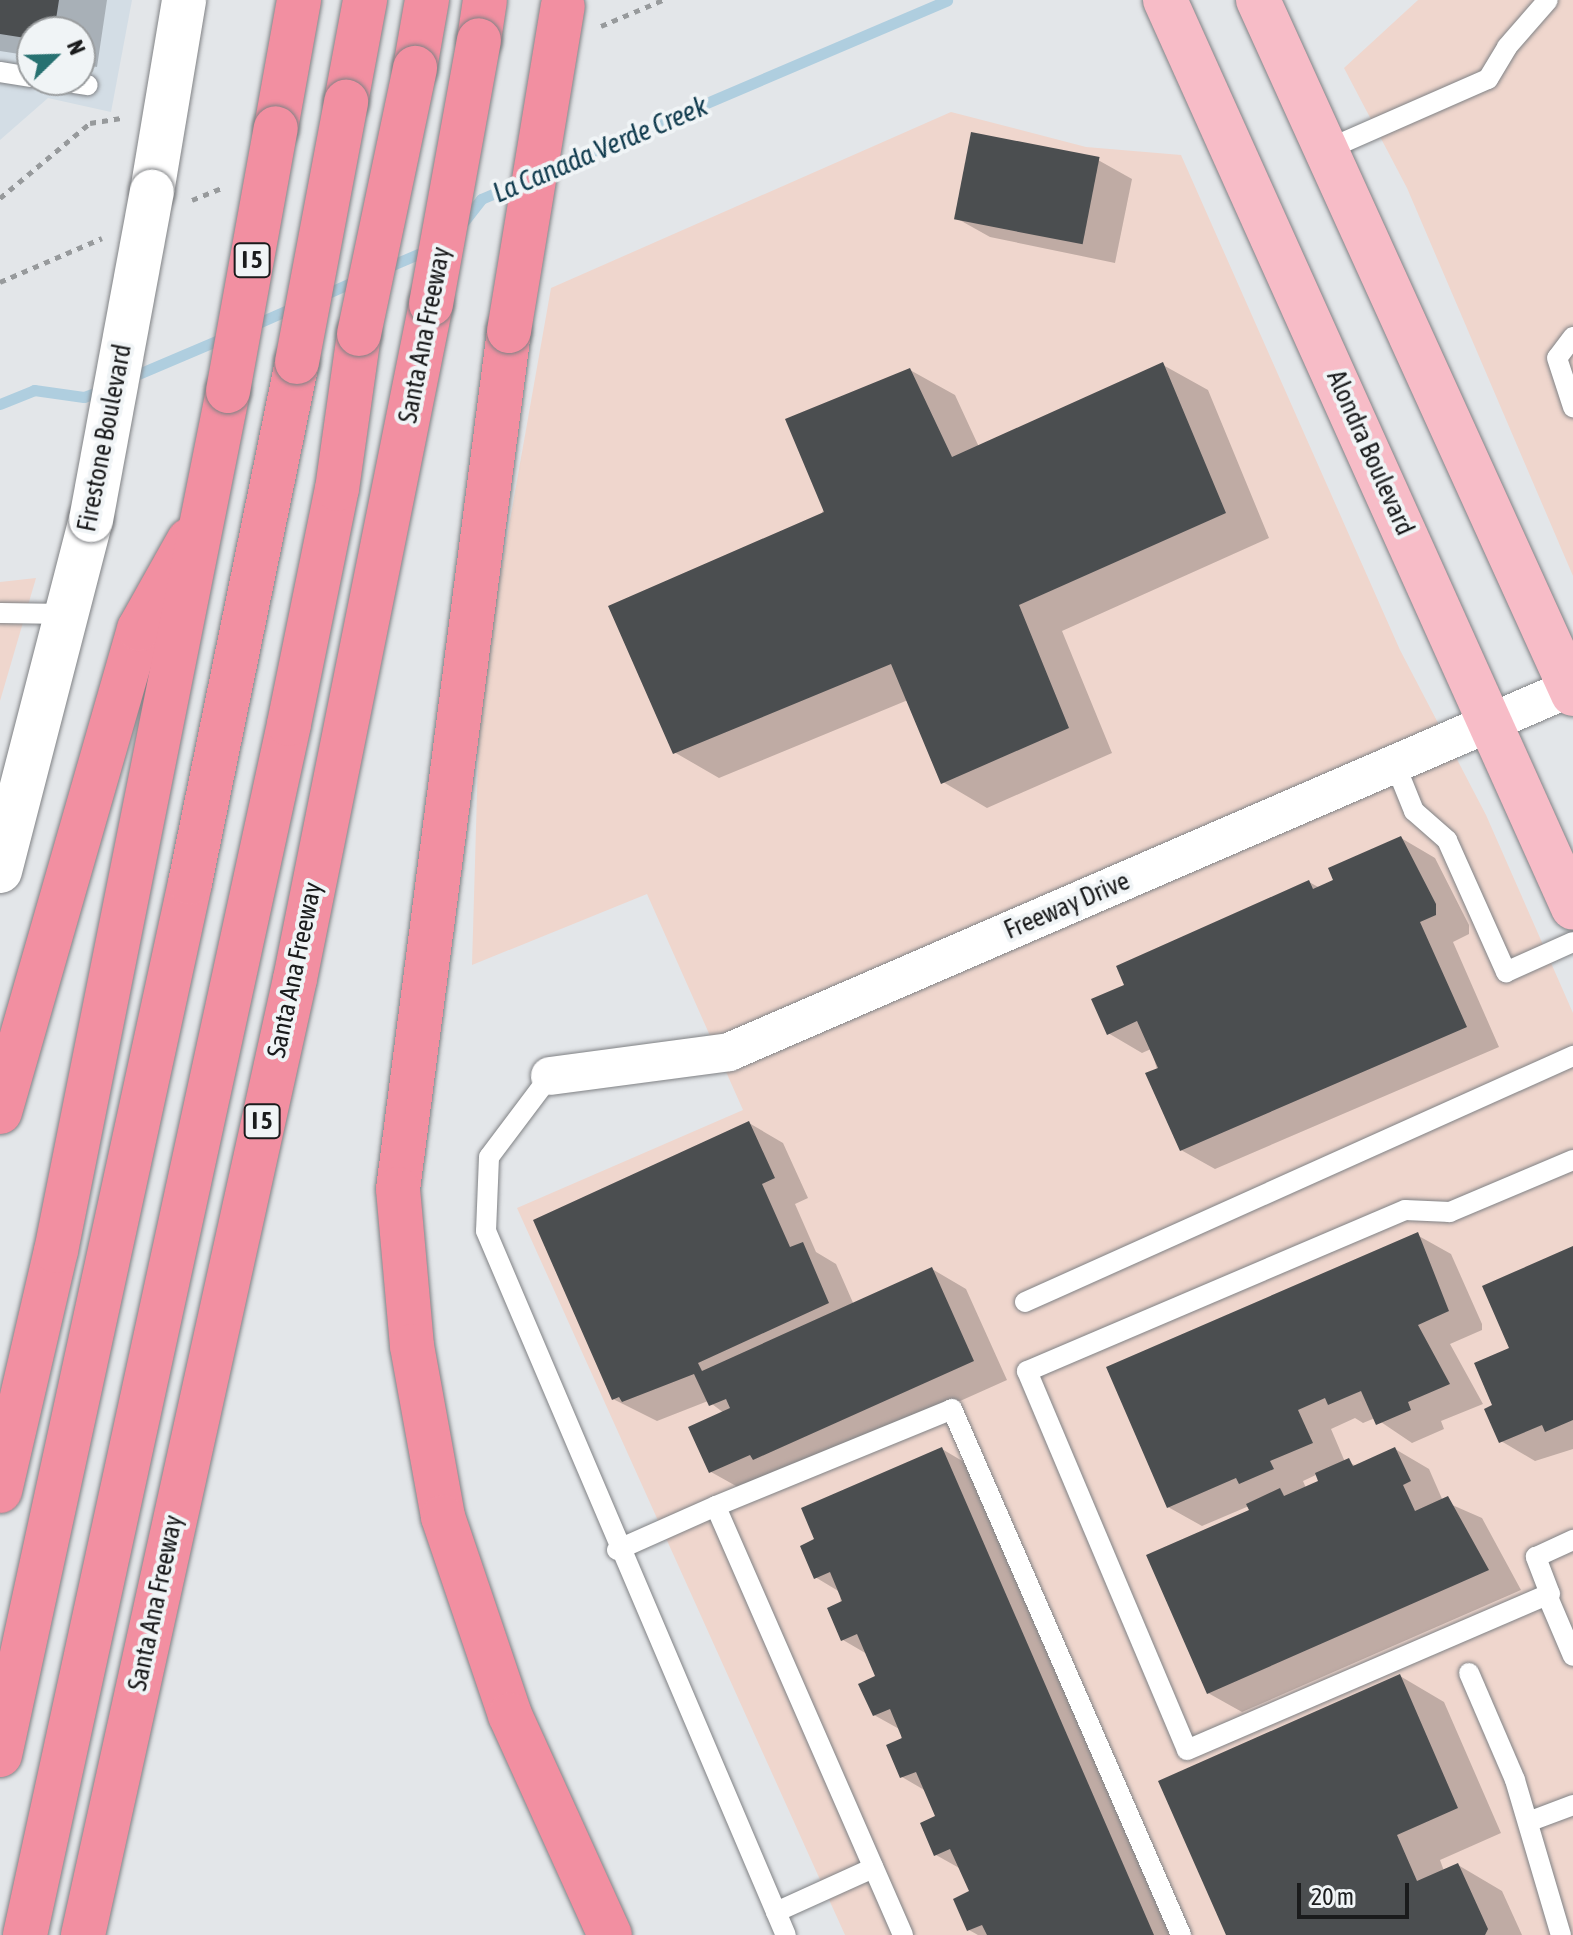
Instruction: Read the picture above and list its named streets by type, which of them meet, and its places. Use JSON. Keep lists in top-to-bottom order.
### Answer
{
  "streets": {
    "highway": ["I 5", "Santa Ana Freeway"],
    "main road": ["Alondra Boulevard"],
    "street": ["Firestone Boulevard", "Freeway Drive"]
  },
  "crossings": [
    ["Alondra Boulevard", "Freeway Drive"]
  ],
  "water": ["La Canada Verde Creek"],
  "scale_bar": "20 m",
  "north": "top right"
}
